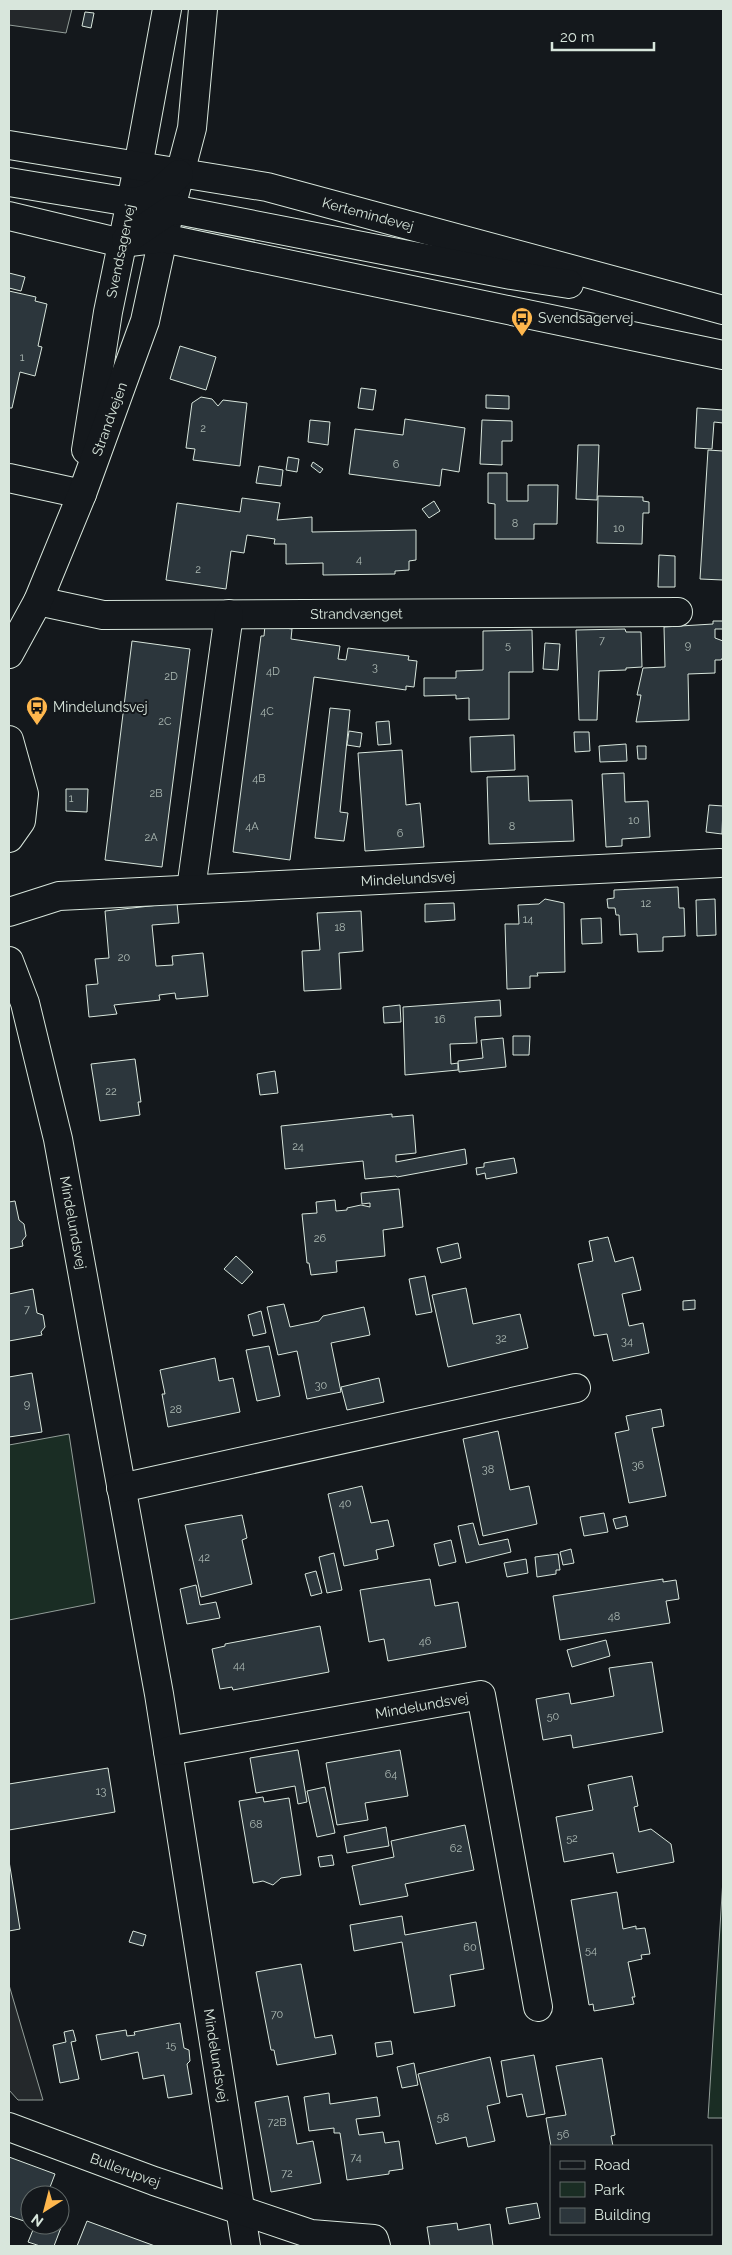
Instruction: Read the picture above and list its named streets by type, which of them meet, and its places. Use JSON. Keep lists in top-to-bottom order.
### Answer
{
  "streets": {
    "street": [
      "Kertemindevej",
      "Svendsagervej",
      "Strandvejen",
      "Strandvænget",
      "Mindelundsvej",
      "Bullerupvej"
    ]
  },
  "crossings": [
    ["Kertemindevej", "Svendsagervej"],
    ["Kertemindevej", "Strandvejen"],
    ["Svendsagervej", "Strandvejen"],
    ["Strandvejen", "Strandvænget"],
    ["Mindelundsvej", "Bullerupvej"]
  ],
  "places": {
    "bus stop": ["Svendsagervej", "Mindelundsvej"]
  },
  "house_numbers": [
    "1",
    "2",
    "6",
    "8",
    "10",
    "4",
    "2",
    "7",
    "5",
    "9",
    "3",
    "4D",
    "2D",
    "4C",
    "2C",
    "4B",
    "2B",
    "1",
    "10",
    "4A",
    "8",
    "6",
    "2A",
    "12",
    "14",
    "18",
    "20",
    "16",
    "22",
    "24",
    "26",
    "7",
    "32",
    "34",
    "30",
    "9",
    "28",
    "36",
    "38",
    "40",
    "42",
    "48",
    "46",
    "44",
    "50",
    "64",
    "13",
    "68",
    "52",
    "62",
    "60",
    "54",
    "70",
    "15",
    "58",
    "72B",
    "56",
    "74",
    "72"
  ],
  "legend": ["Road", "Park", "Building"],
  "scale_bar": "20 m",
  "north": "bottom left"
}
